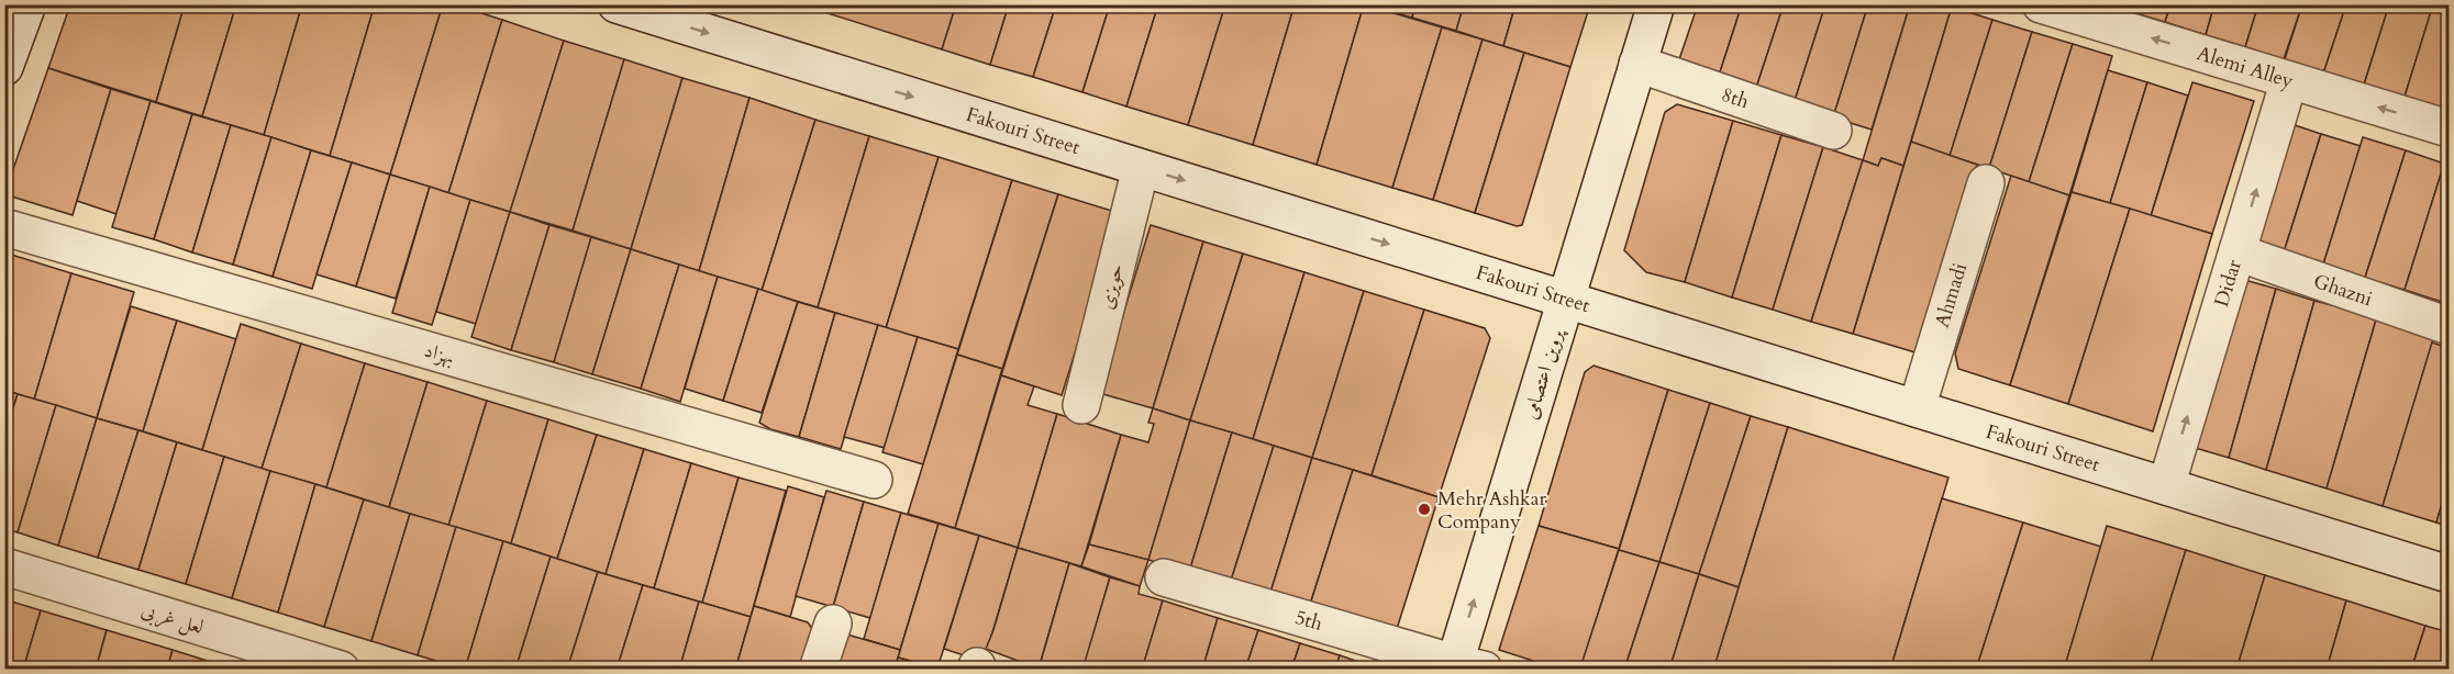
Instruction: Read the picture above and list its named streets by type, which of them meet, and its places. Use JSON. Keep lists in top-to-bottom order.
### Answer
{
  "streets": {
    "street": [
      "Alemi Alley",
      "8th",
      "Fakouri Street",
      "Didar",
      "حویزی",
      "Ghazni",
      "Ahmadi",
      "بهزاد",
      "پروین اعتصامی",
      "لعل غربی",
      "5th"
    ]
  },
  "crossings": [
    ["Alemi Alley", "Didar"],
    ["8th", "پروین اعتصامی"],
    ["Fakouri Street", "Didar"],
    ["Fakouri Street", "حویزی"],
    ["Fakouri Street", "Ahmadi"],
    ["Fakouri Street", "پروین اعتصامی"],
    ["Didar", "Ghazni"],
    ["پروین اعتصامی", "5th"]
  ],
  "one_way": [
    "Alemi Alley",
    "Fakouri Street",
    "Didar",
    "پروین اعتصامی"
  ],
  "places": ["Mehr Ashkar Company"]
}
